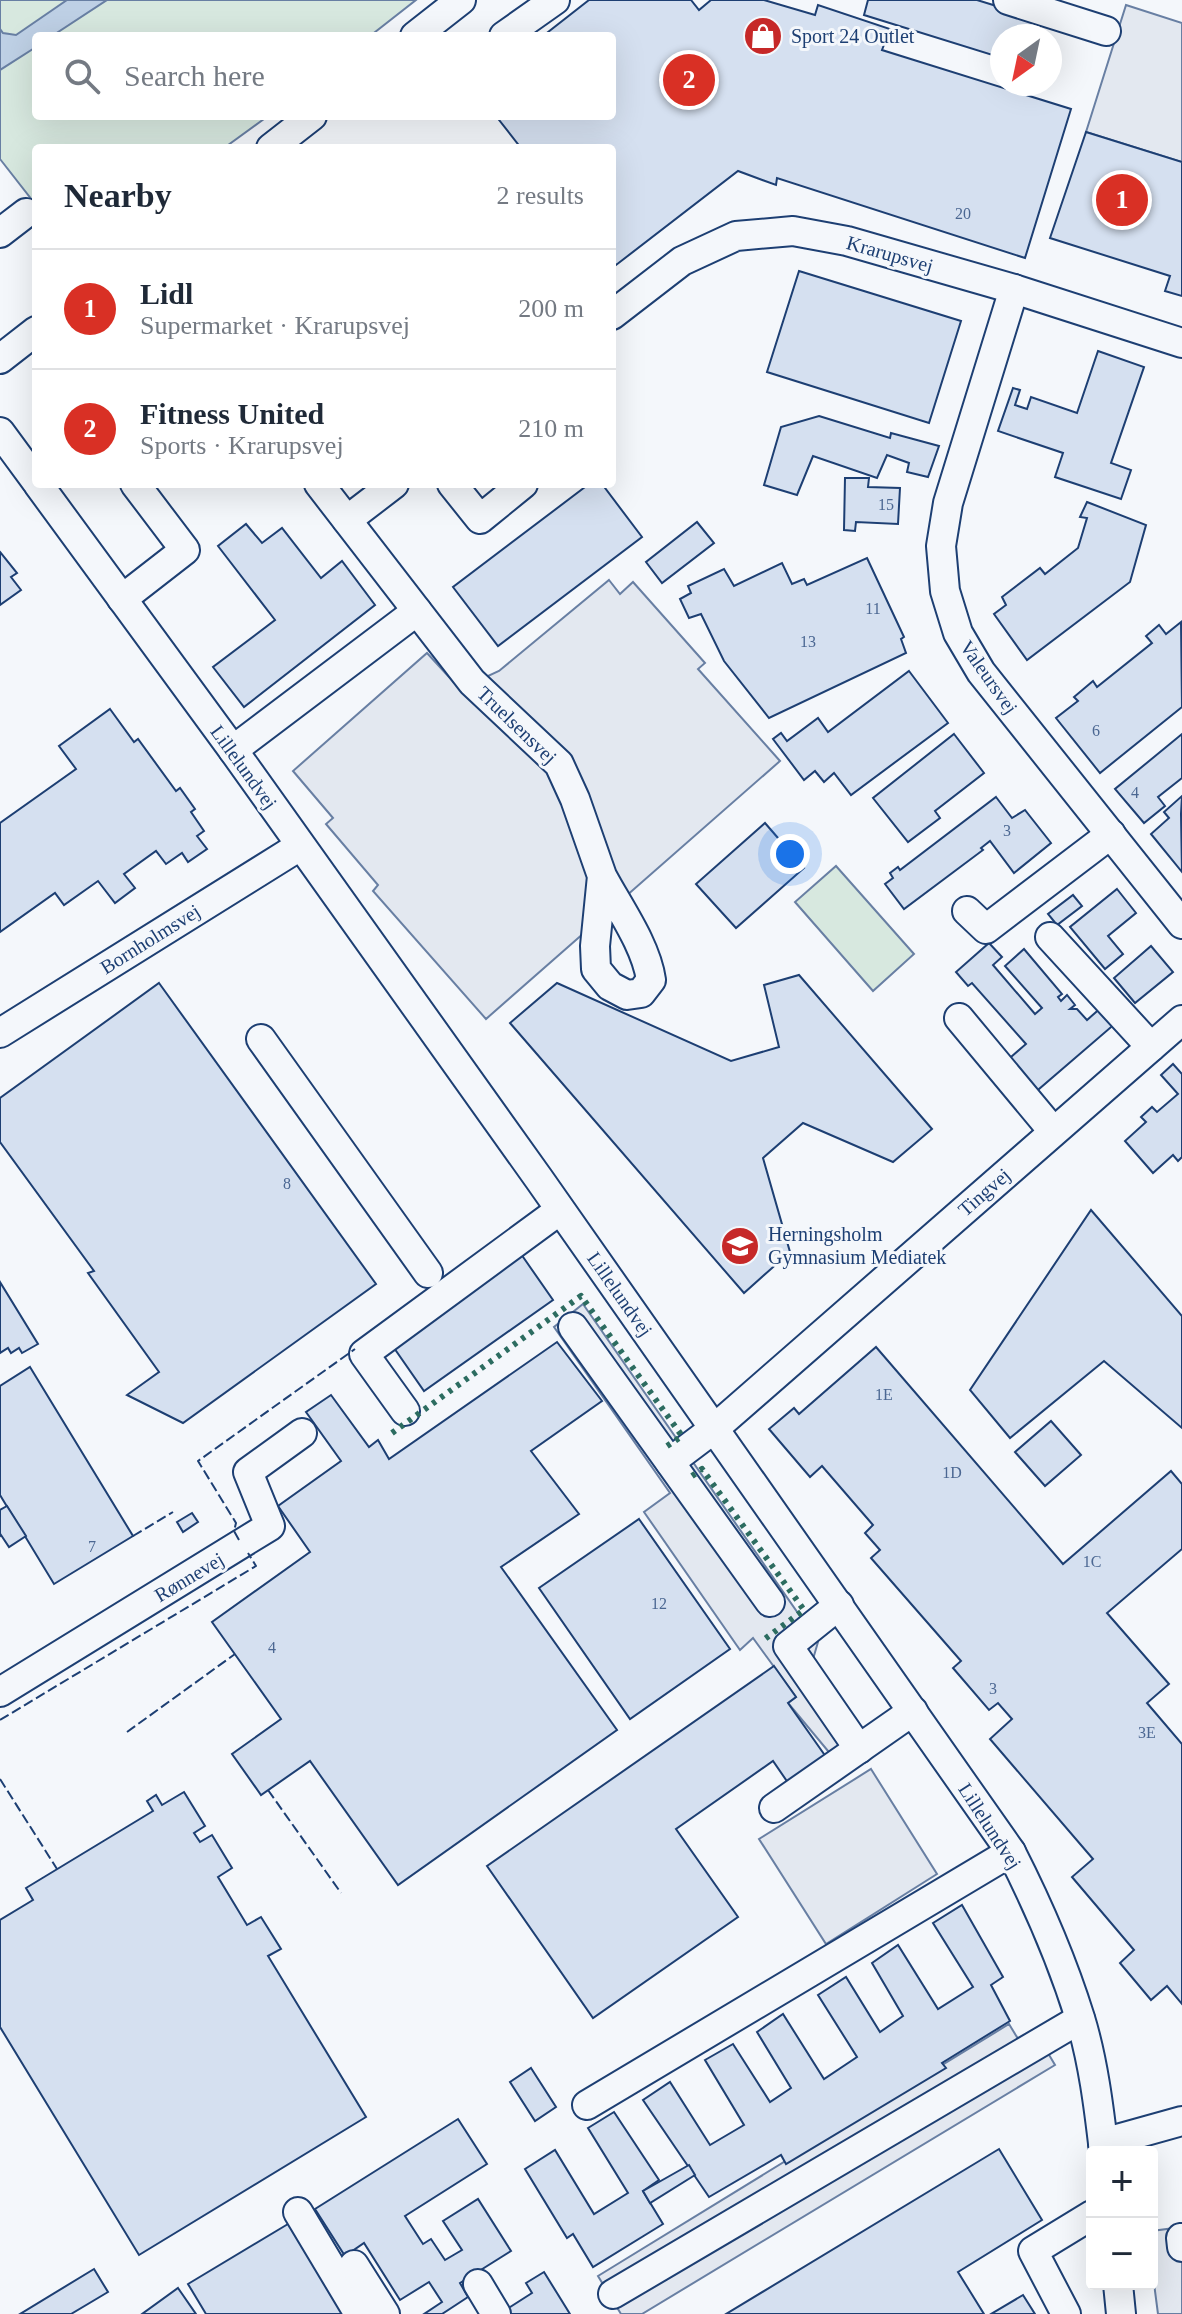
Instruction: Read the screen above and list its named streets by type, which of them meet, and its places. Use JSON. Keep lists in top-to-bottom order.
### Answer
{
  "streets": {
    "street": [
      "Krarupsvej",
      "Valeursvej",
      "Truelsensvej",
      "Lillelundvej",
      "Bornholmsvej",
      "Tingvej",
      "Rønnevej"
    ]
  },
  "crossings": [
    ["Krarupsvej", "Valeursvej"],
    ["Lillelundvej", "Bornholmsvej"],
    ["Lillelundvej", "Tingvej"]
  ],
  "places": {
    "shop": ["Sport 24 Outlet"],
    "school or university": ["Herningsholm Gymnasium Mediatek"]
  },
  "house_numbers": [
    "20",
    "15",
    "11",
    "13",
    "6",
    "4",
    "3",
    "8",
    "1E",
    "1D",
    "7",
    "1C",
    "12",
    "4",
    "3",
    "3E"
  ],
  "north": "bottom left",
  "page": {
    "search": "Search here",
    "pins": ["2", "1"],
    "heading": ["Nearby", "2 results"],
    "list": [
      {
        "mark": "1",
        "name": "Lidl",
        "note": "Supermarket · Krarupsvej",
        "value": "200 m"
      },
      {
        "mark": "2",
        "name": "Fitness United",
        "note": "Sports · Krarupsvej",
        "value": "210 m"
      }
    ],
    "map_buttons": ["+", "−"]
  }
}
